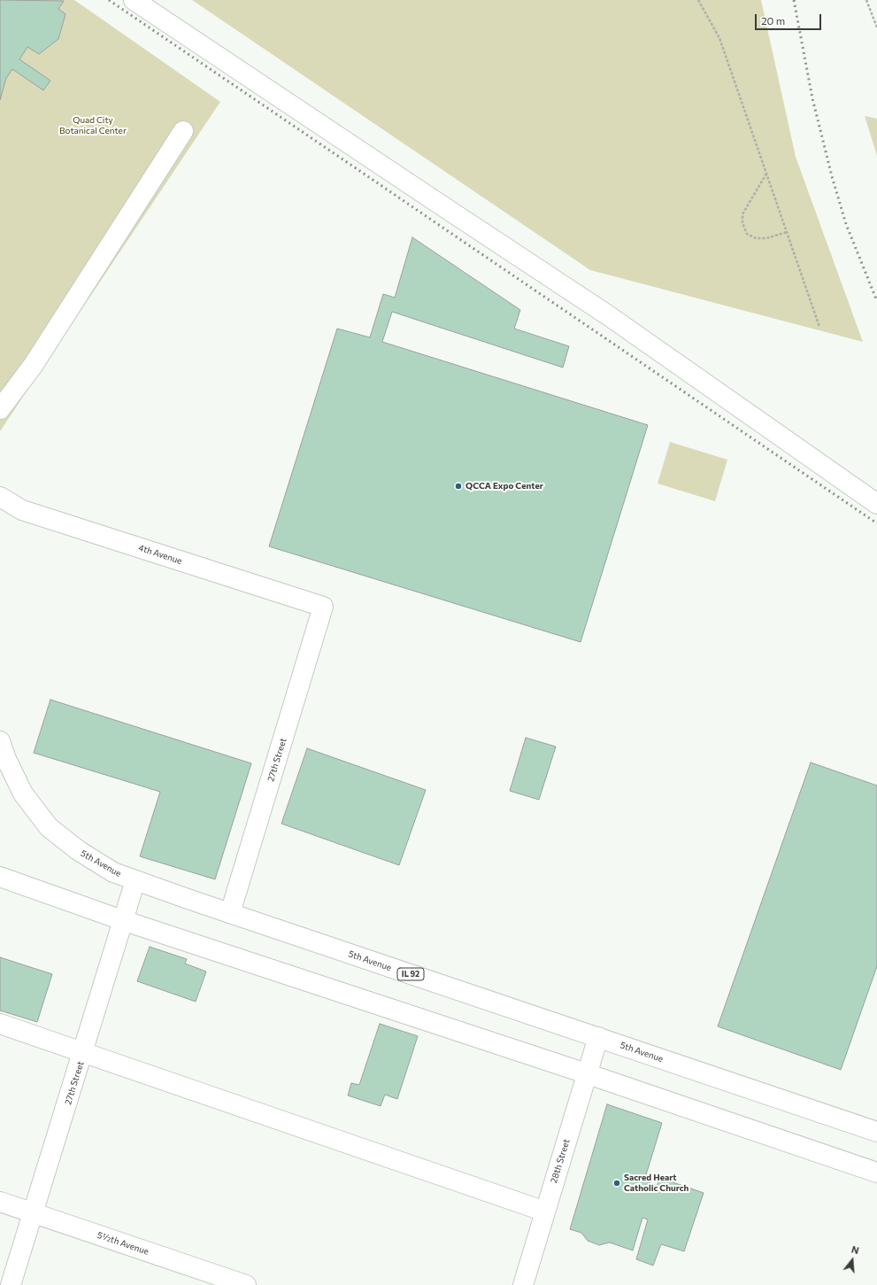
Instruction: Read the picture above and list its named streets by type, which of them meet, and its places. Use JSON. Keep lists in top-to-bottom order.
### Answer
{
  "streets": {
    "main road": [
      "4th Avenue",
      "27th Street",
      "5th Avenue",
      "IL 92",
      "28th Street",
      "5½th Avenue"
    ]
  },
  "crossings": [
    ["4th Avenue", "27th Street"],
    ["27th Street", "5th Avenue"],
    ["27th Street", "5½th Avenue"],
    ["5th Avenue", "28th Street"]
  ],
  "parks": ["Quad City Botanical Center"],
  "places": ["QCCA Expo Center", "Sacred Heart Catholic Church"],
  "scale_bar": "20 m",
  "north": "top"
}
